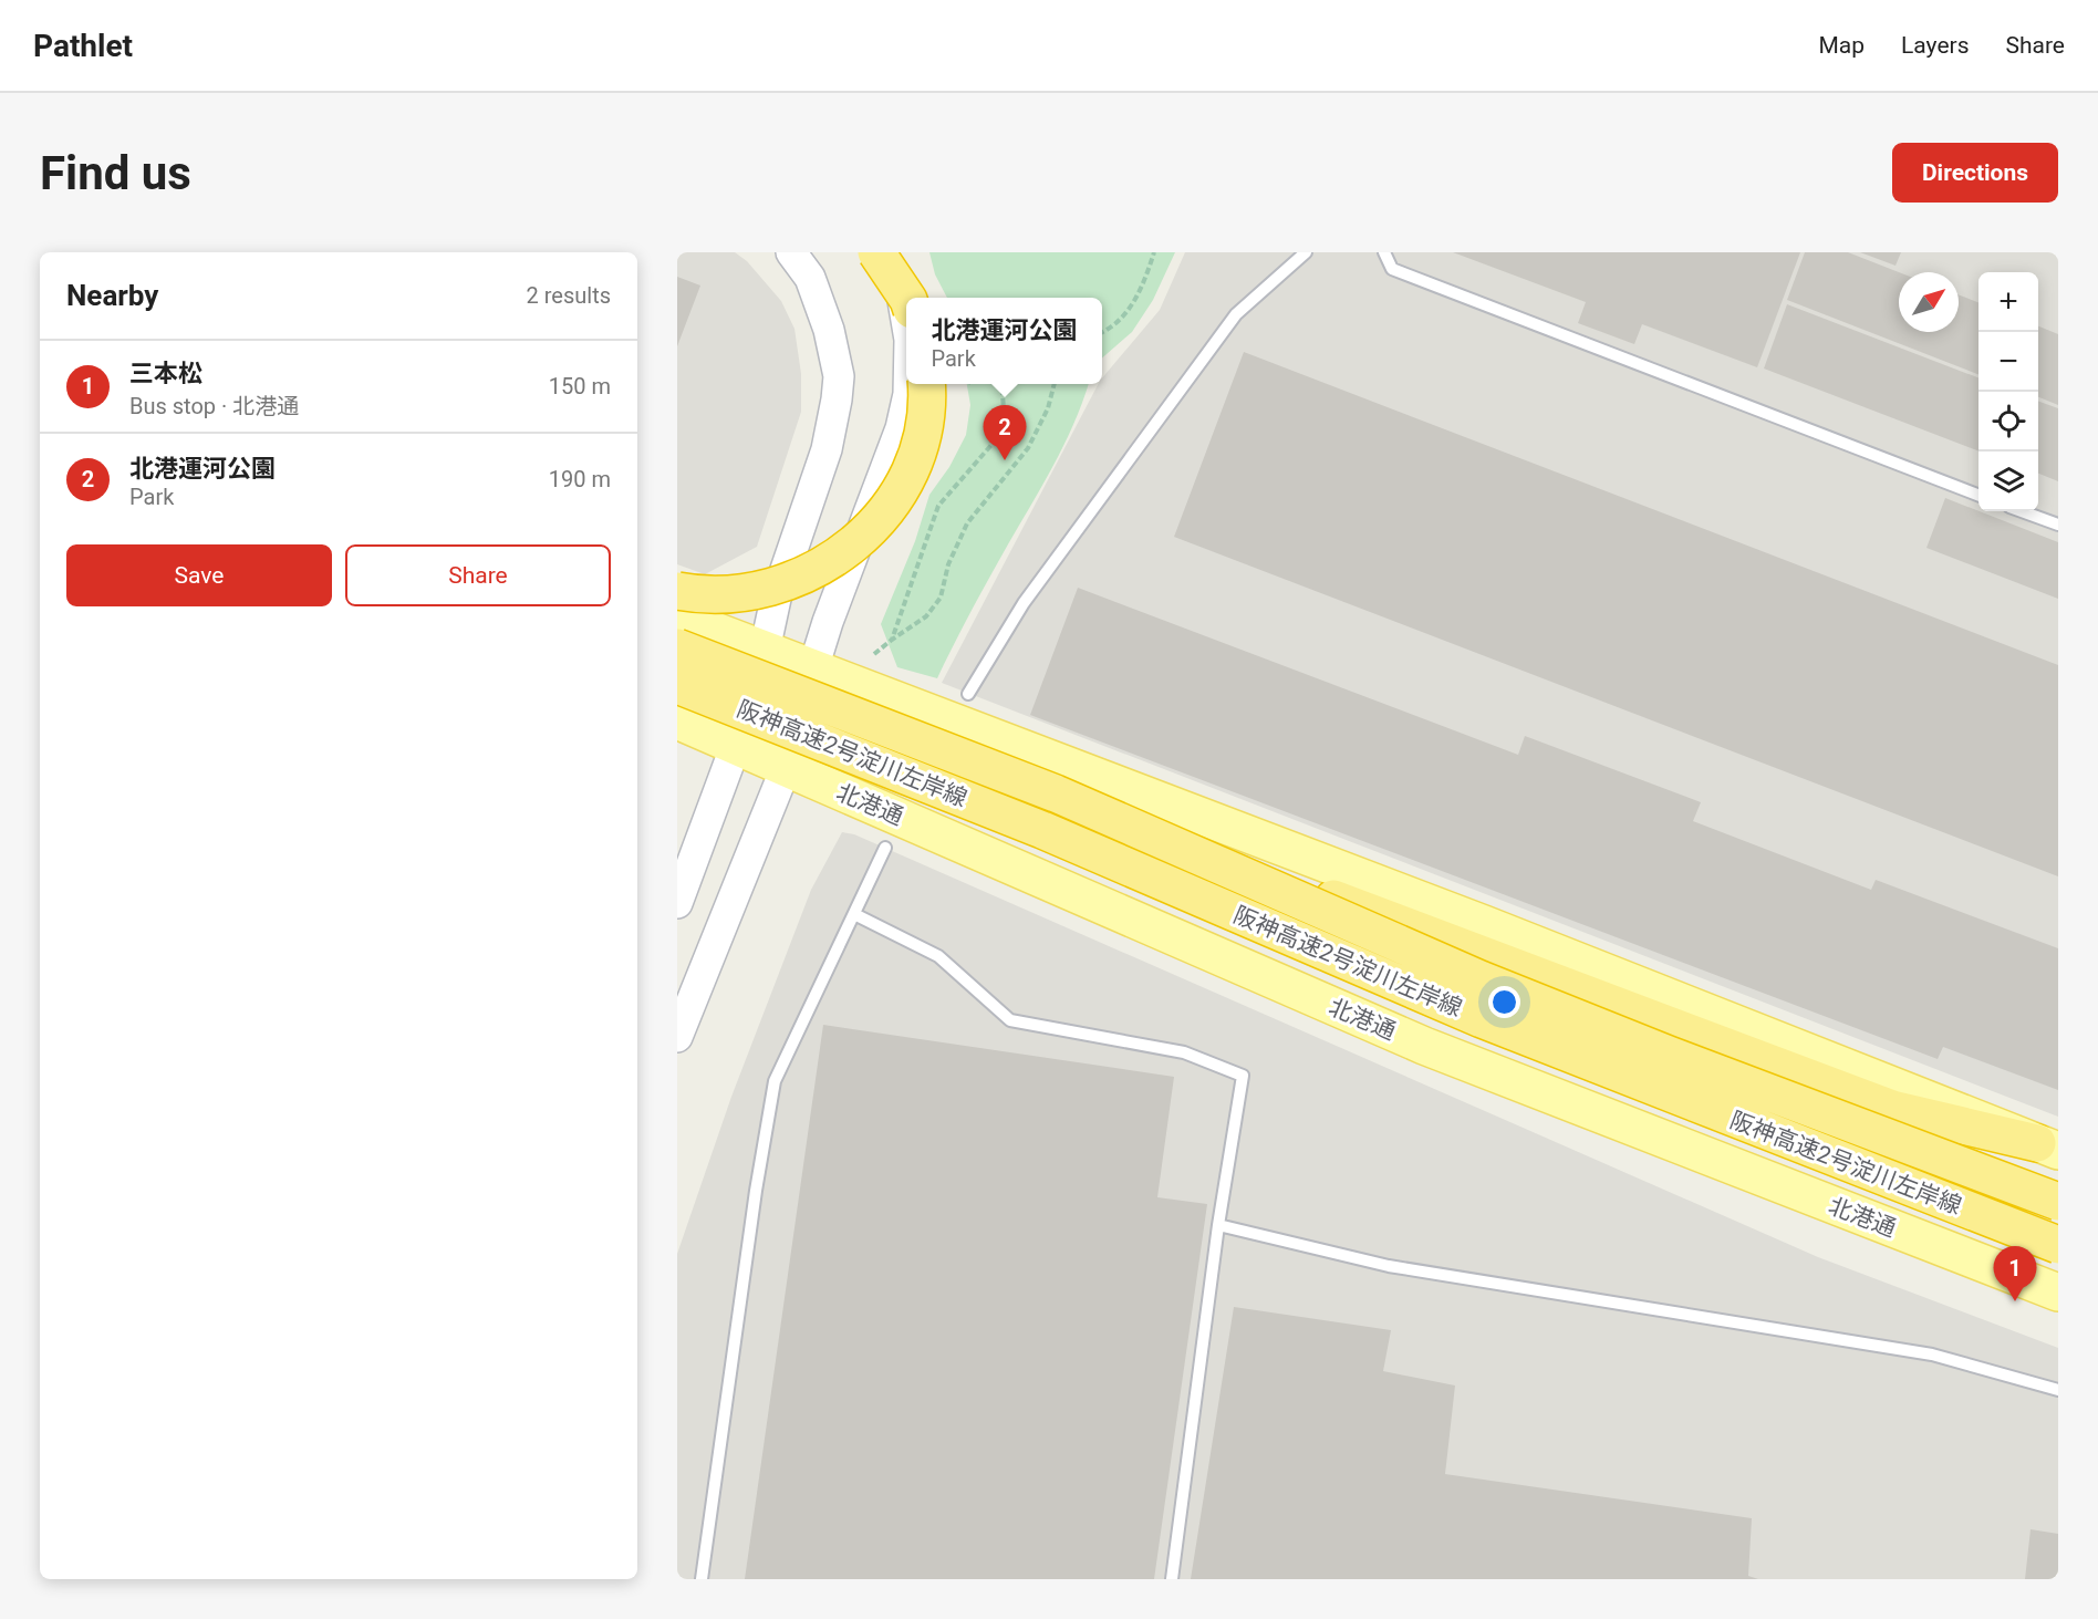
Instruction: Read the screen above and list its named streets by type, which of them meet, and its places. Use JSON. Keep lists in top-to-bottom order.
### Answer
{
  "streets": {
    "highway": ["阪神高速2号淀川左岸線"],
    "main road": ["北港通"]
  },
  "north": "top right",
  "page": {
    "header": "Pathlet",
    "nav": ["Map", "Layers", "Share"],
    "buttons": [
      "Directions",
      ["Save", "Share"]
    ],
    "title": "Find us",
    "heading": ["Nearby", "2 results"],
    "map_buttons": ["+", "−"],
    "popup": ["北港運河公園", "Park"],
    "list": [
      {
        "mark": "1",
        "name": "三本松",
        "note": "Bus stop · 北港通",
        "value": "150 m"
      },
      {
        "mark": "2",
        "name": "北港運河公園",
        "note": "Park",
        "value": "190 m"
      }
    ],
    "pins": ["2", "1"]
  }
}
